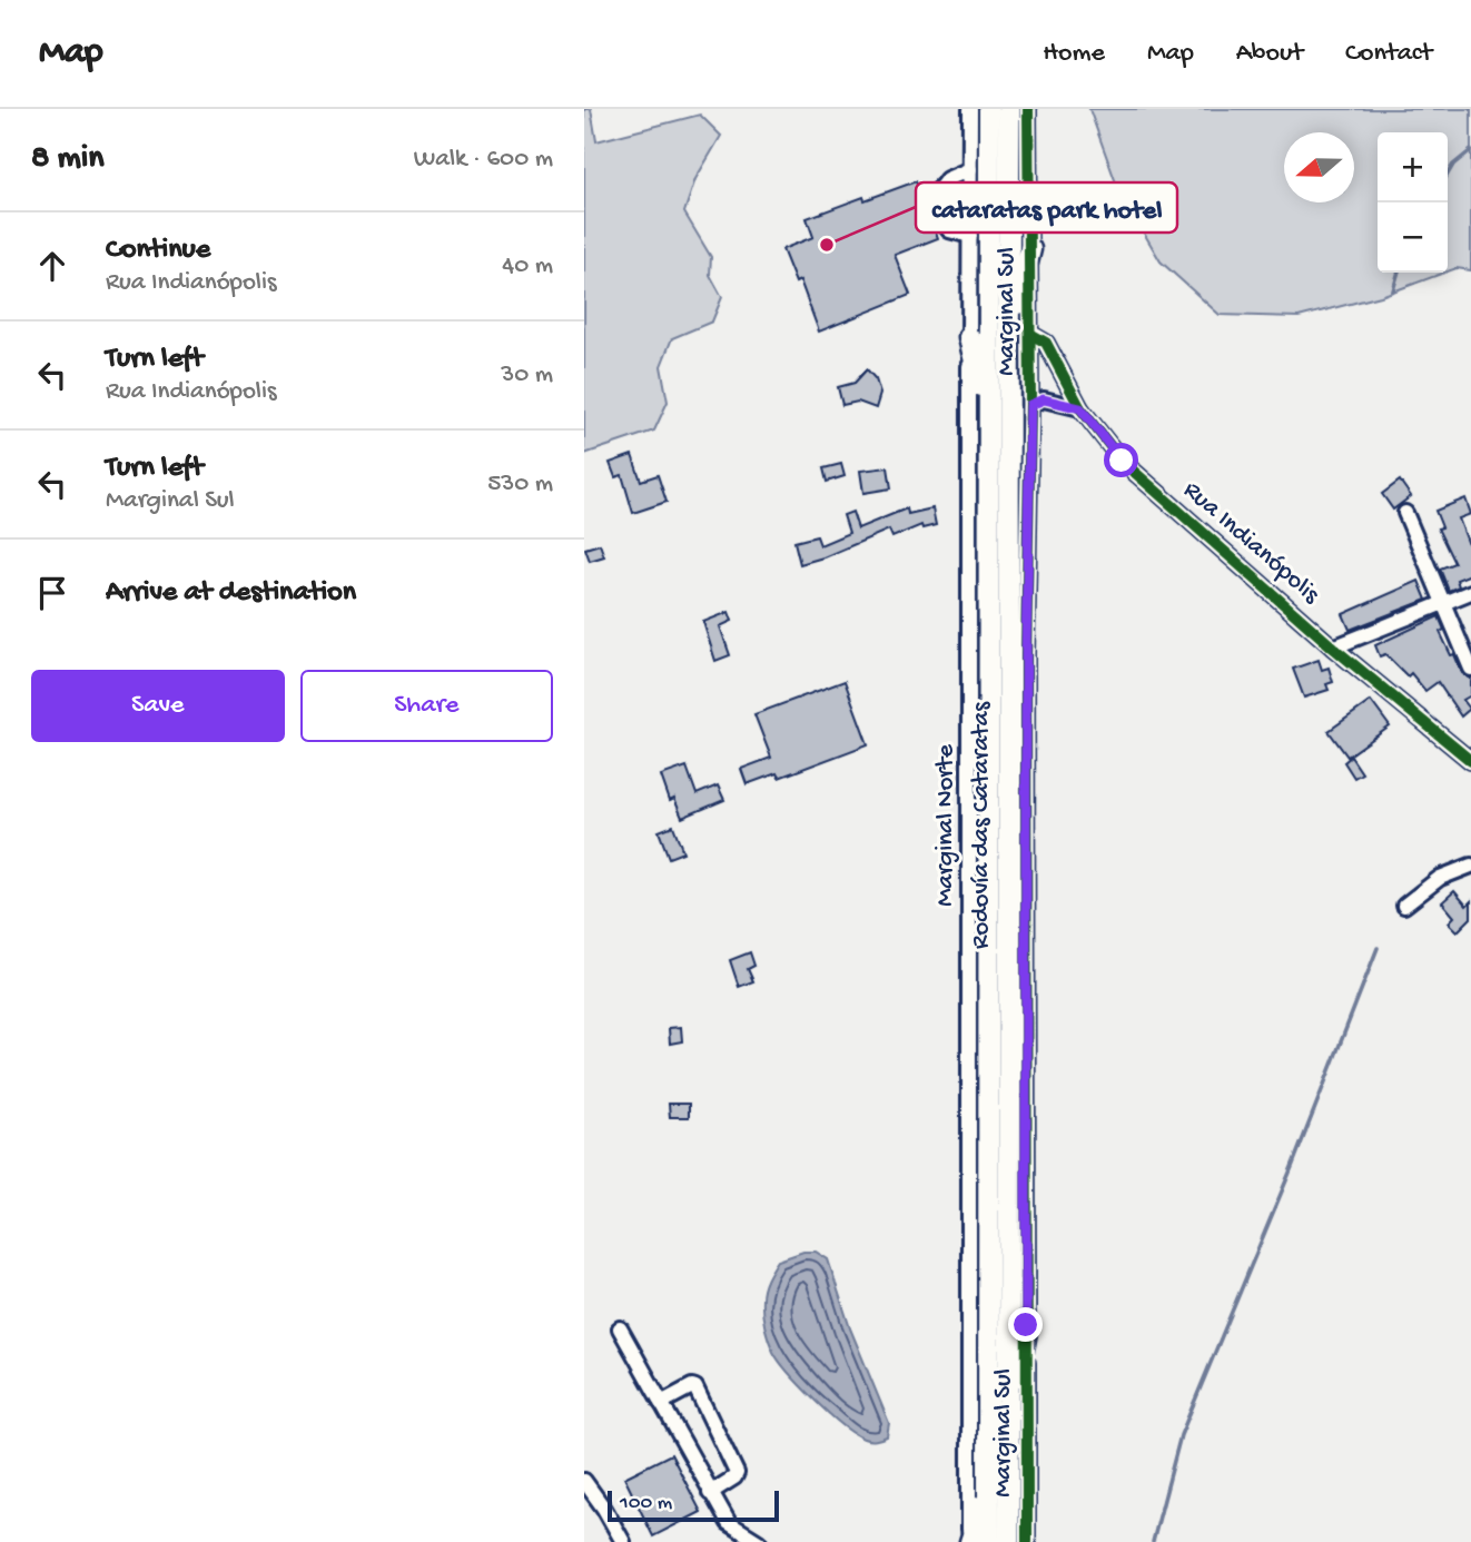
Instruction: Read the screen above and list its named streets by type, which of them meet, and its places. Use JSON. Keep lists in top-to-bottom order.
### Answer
{
  "streets": {
    "highway": ["Rodovía das Cataratas"],
    "street": ["Marginal Sul", "Rua Indianópolis", "Marginal Norte"]
  },
  "crossings": [
    ["Marginal Sul", "Rua Indianópolis"]
  ],
  "places": ["cataratas park hotel"],
  "scale_bar": "100 m",
  "north": "left",
  "page": {
    "header": "Map",
    "nav": [
      "Home",
      "Map",
      "About",
      "Contact"
    ],
    "heading": ["8 min", "Walk · 600 m"],
    "map_buttons": ["+", "−"],
    "list": [
      ["Continue", "Rua Indianópolis", "40 m"],
      ["Turn left", "Rua Indianópolis", "30 m"],
      ["Turn left", "Marginal Sul", "530 m"],
      "Arrive at destination"
    ],
    "buttons": ["Save", "Share"],
    "scale": "100 m"
  }
}
